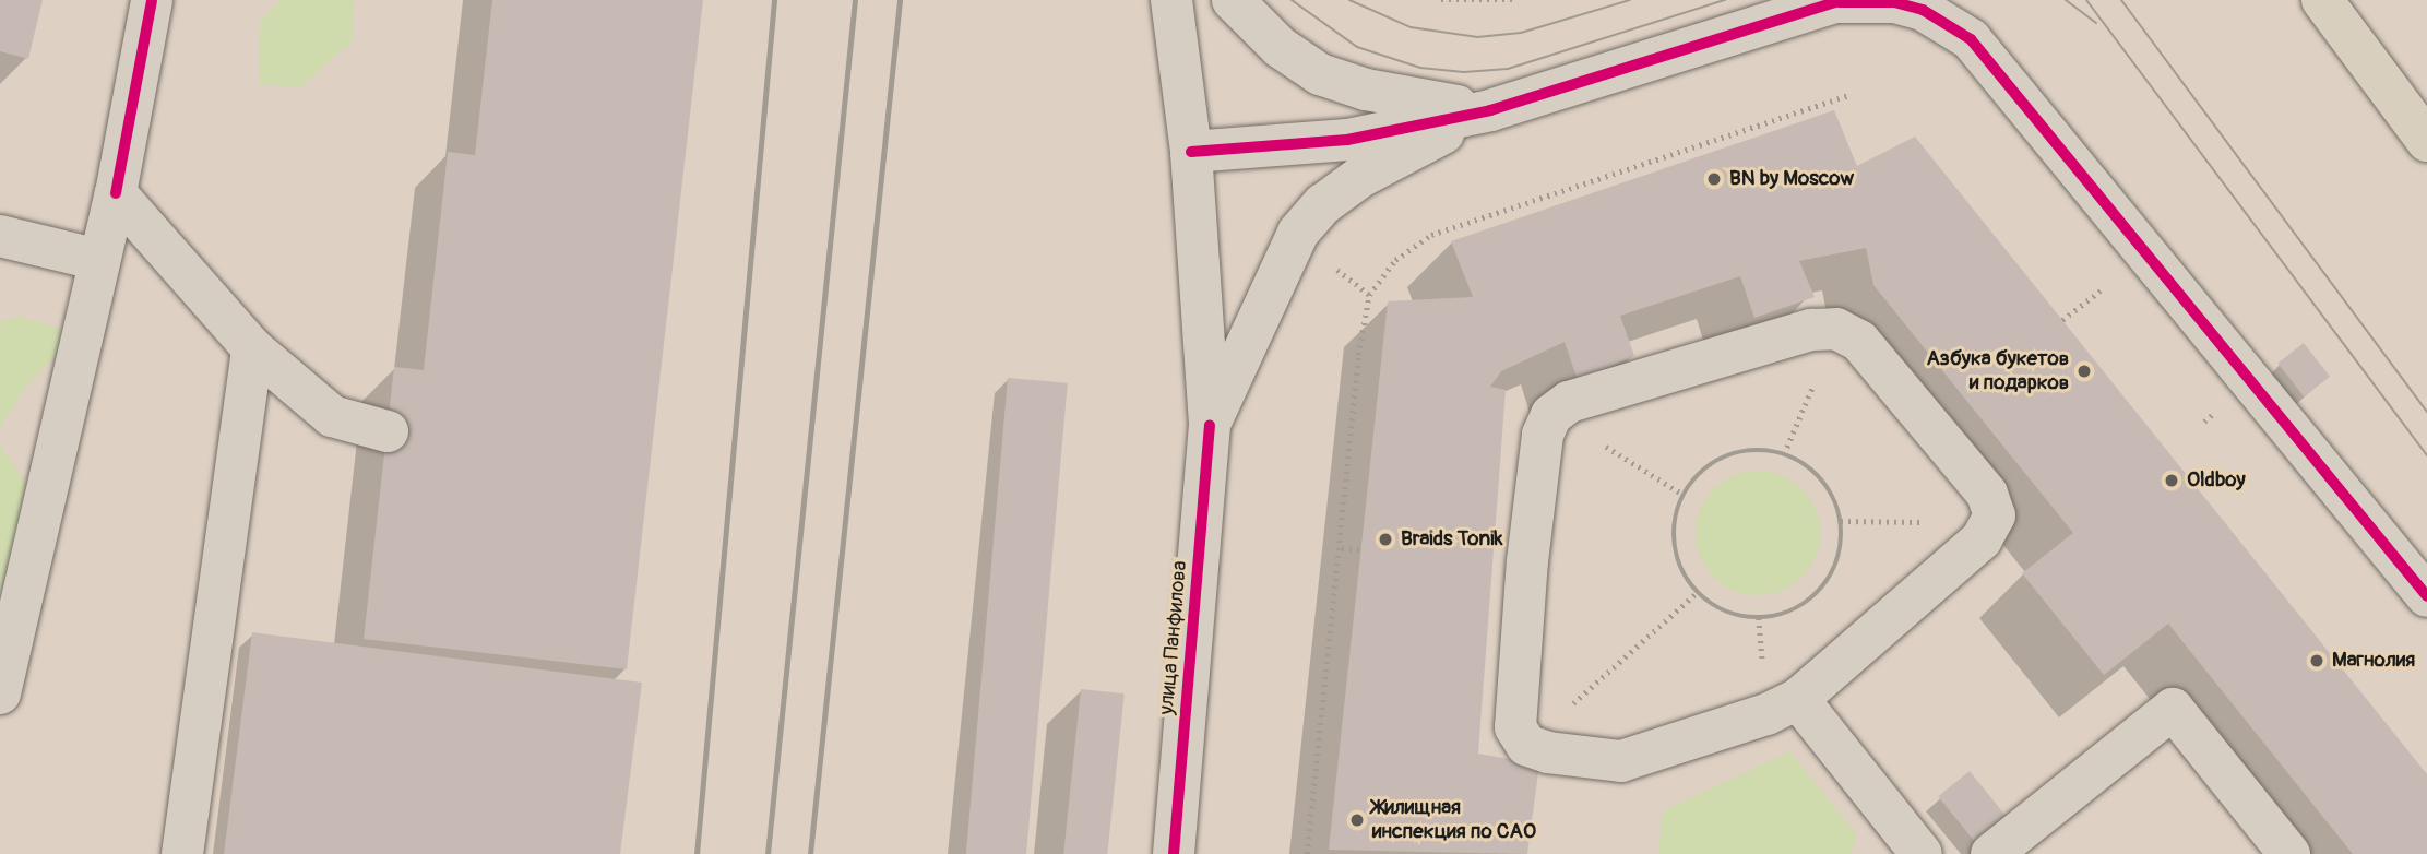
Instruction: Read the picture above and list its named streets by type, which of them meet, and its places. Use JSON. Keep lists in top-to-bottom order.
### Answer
{
  "streets": {
    "street": ["улица Панфилова"]
  },
  "places": [
    "BN by Moscow",
    "Азбука букетов и подарков",
    "Oldboy",
    "Braids Tonik",
    "Магнолия",
    "Жилищная инспекция по САО"
  ]
}
